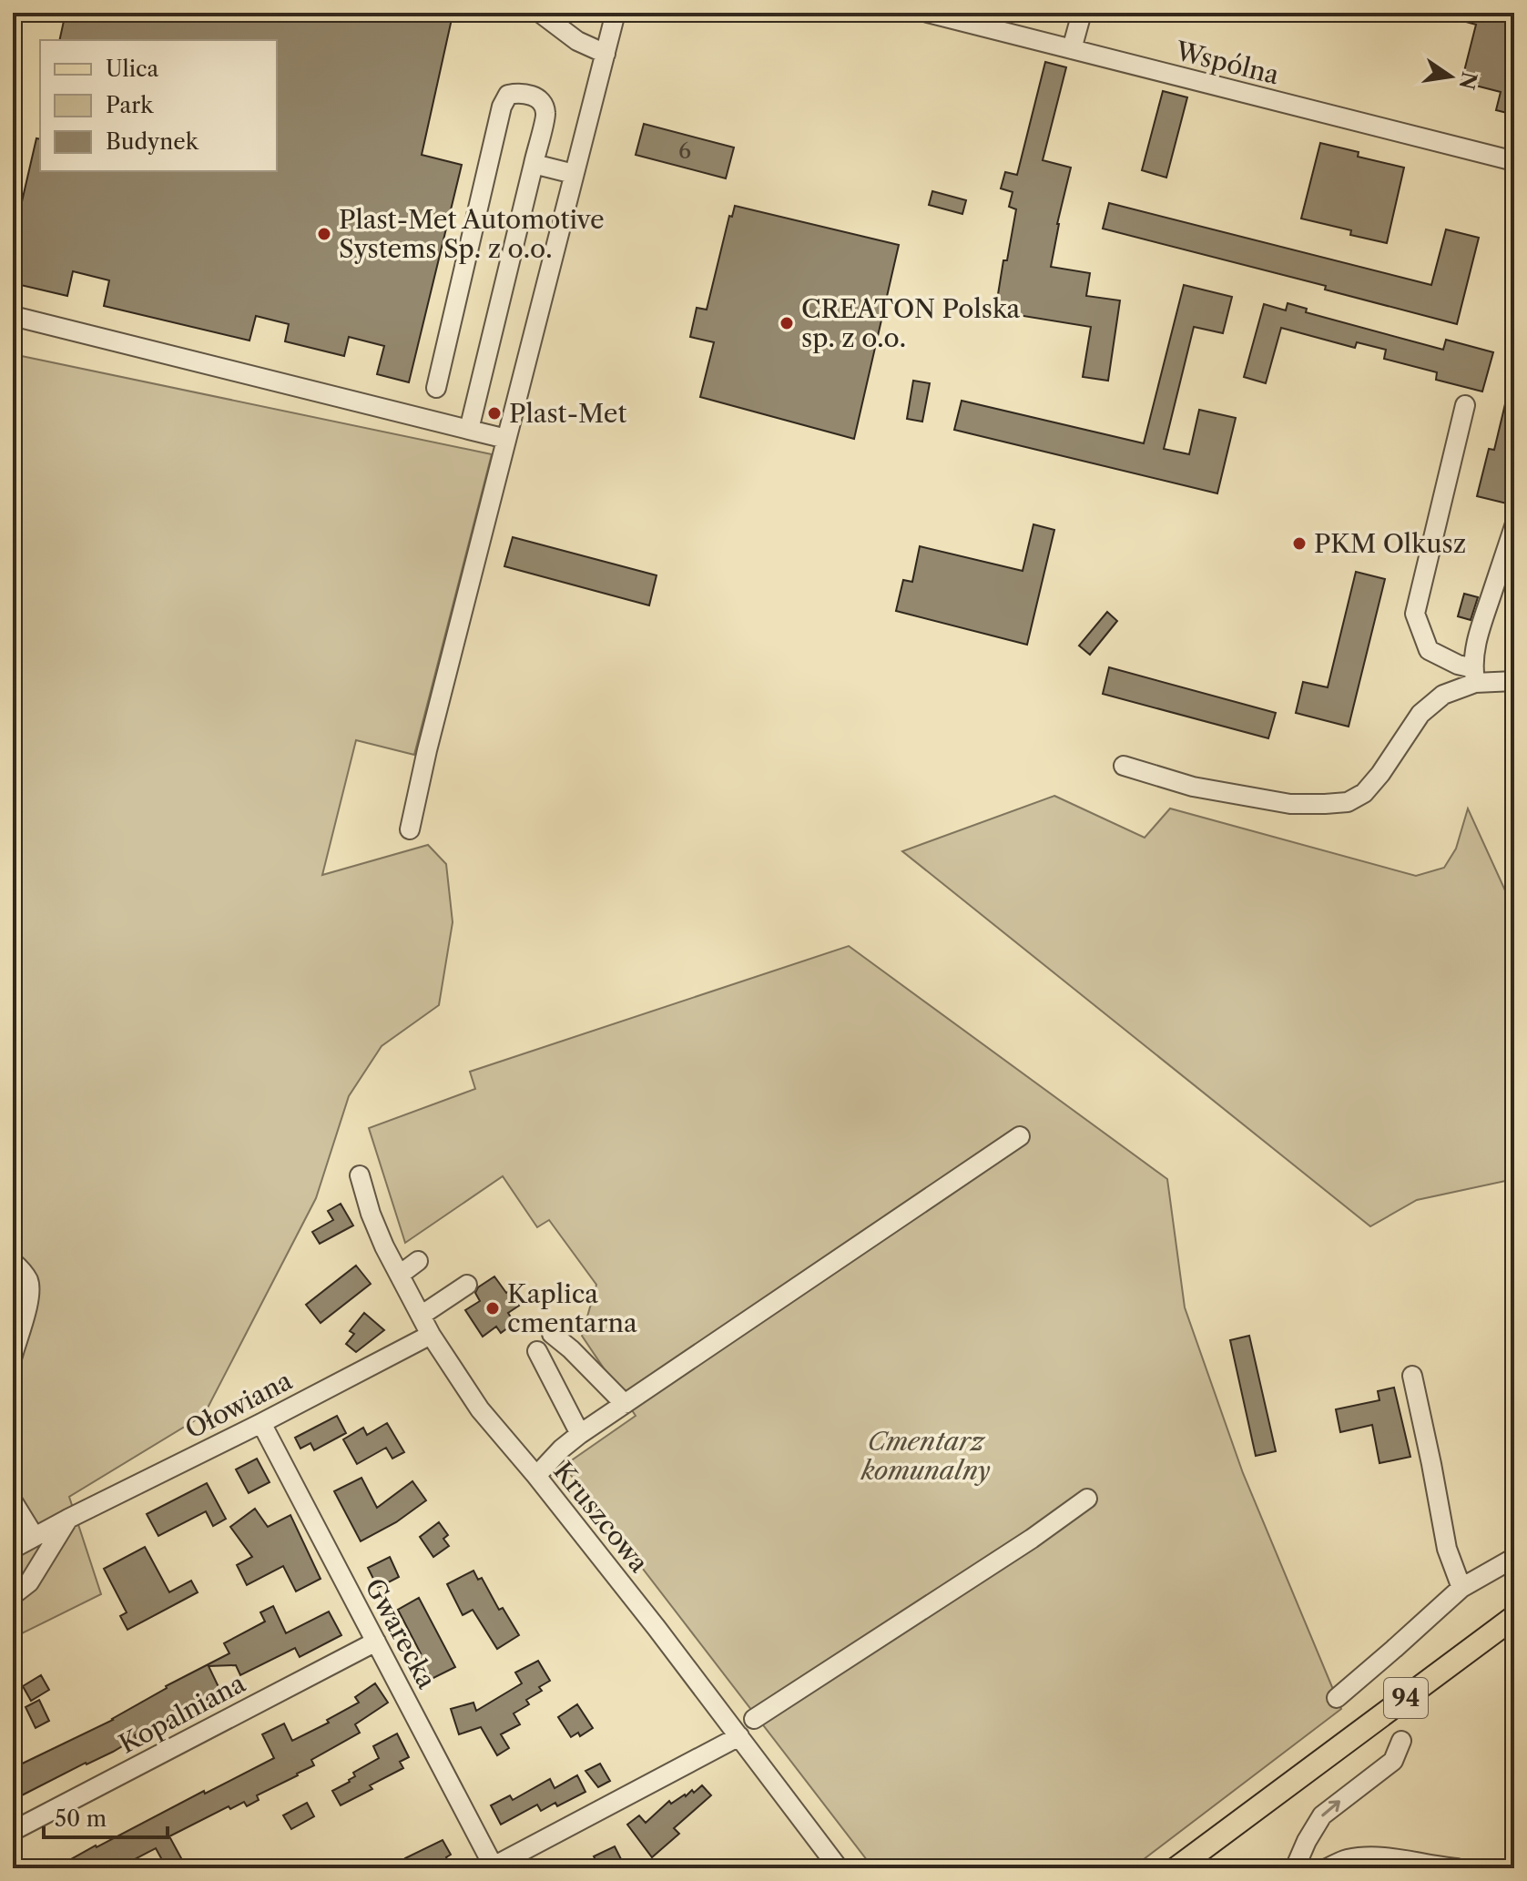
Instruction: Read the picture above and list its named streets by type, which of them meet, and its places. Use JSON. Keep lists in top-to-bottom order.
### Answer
{
  "streets": {
    "main road": ["94"],
    "street": [
      "Wspólna",
      "Ołowiana",
      "Kruszcowa",
      "Gwarecka",
      "Kopalniana"
    ]
  },
  "crossings": [
    ["Ołowiana", "Kruszcowa"],
    ["Ołowiana", "Gwarecka"],
    ["Gwarecka", "Kopalniana"]
  ],
  "parks": ["Cmentarz komunalny"],
  "places": [
    "Plast-Met Automotive Systems Sp. z o.o.",
    "CREATON Polska sp. z o.o.",
    "Plast-Met",
    "PKM Olkusz",
    "Kaplica cmentarna"
  ],
  "house_numbers": ["6"],
  "legend": ["Ulica", "Park", "Budynek"],
  "scale_bar": "50 m",
  "north": "right"
}
